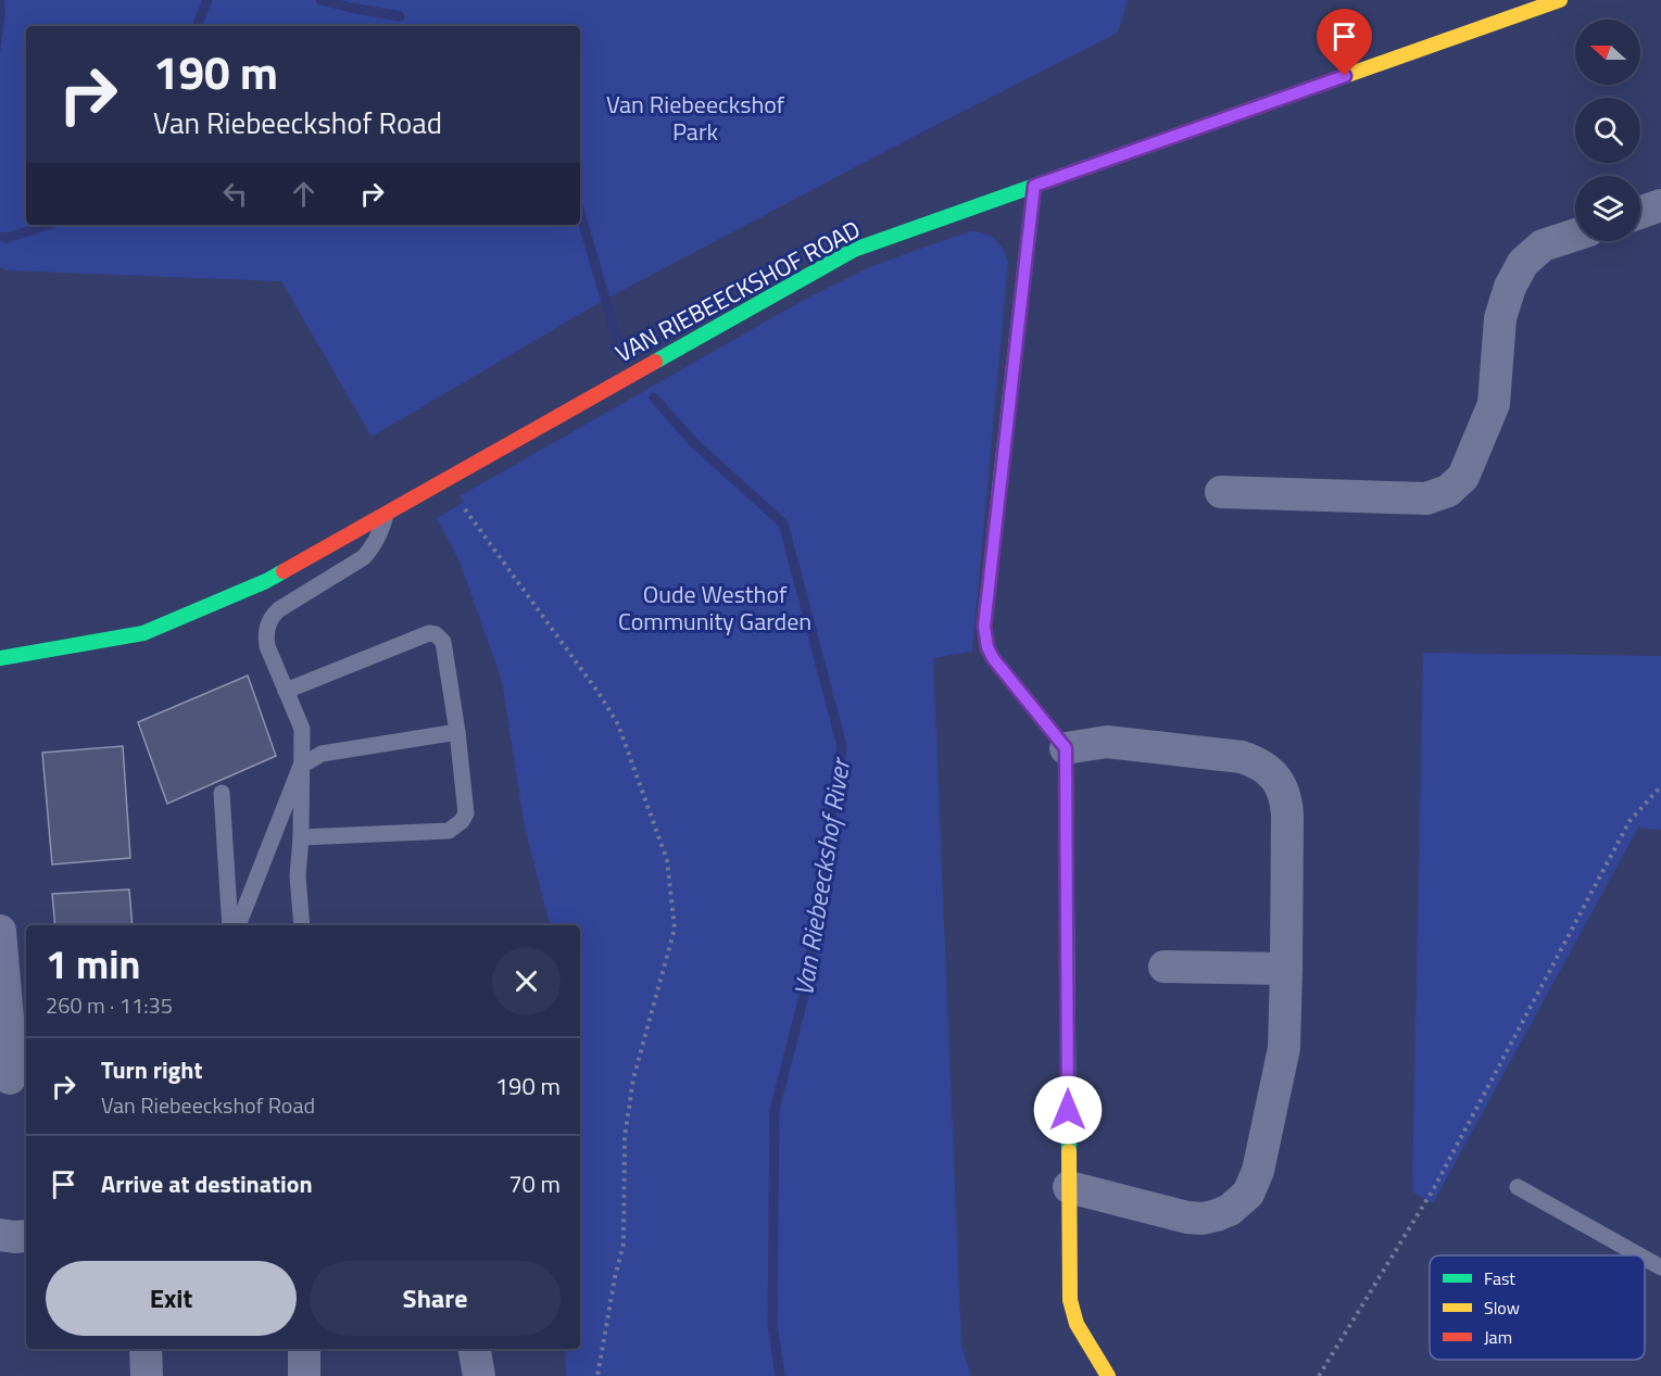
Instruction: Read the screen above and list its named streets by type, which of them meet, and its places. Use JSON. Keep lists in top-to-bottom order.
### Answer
{
  "streets": {
    "street": ["VAN RIEBEECKSHOF ROAD"]
  },
  "water": ["Van Riebeeckshof River"],
  "parks": ["Van Riebeeckshof Park", "Oude Westhof Community Garden"],
  "legend": ["Fast", "Slow", "Jam"],
  "north": "left",
  "page": {
    "turn": ["190 m", "Van Riebeeckshof Road"],
    "heading": ["1 min", "260 m · 11:35"],
    "list": [
      {
        "name": "Turn right",
        "note": "Van Riebeeckshof Road",
        "value": "190 m"
      },
      {
        "name": "Arrive at destination",
        "value": "70 m"
      }
    ],
    "buttons": ["Exit", "Share"]
  }
}
